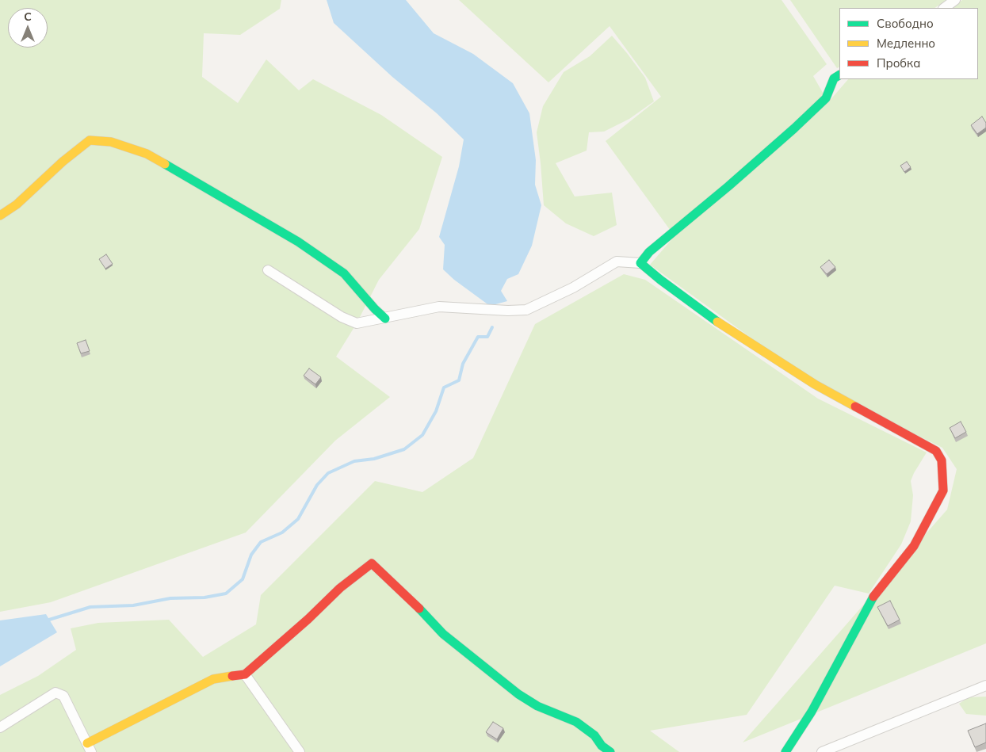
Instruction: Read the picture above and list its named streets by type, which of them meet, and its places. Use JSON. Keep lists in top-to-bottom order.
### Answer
{
  "legend": ["Свободно", "Медленно", "Пробка"],
  "north": "top"
}
